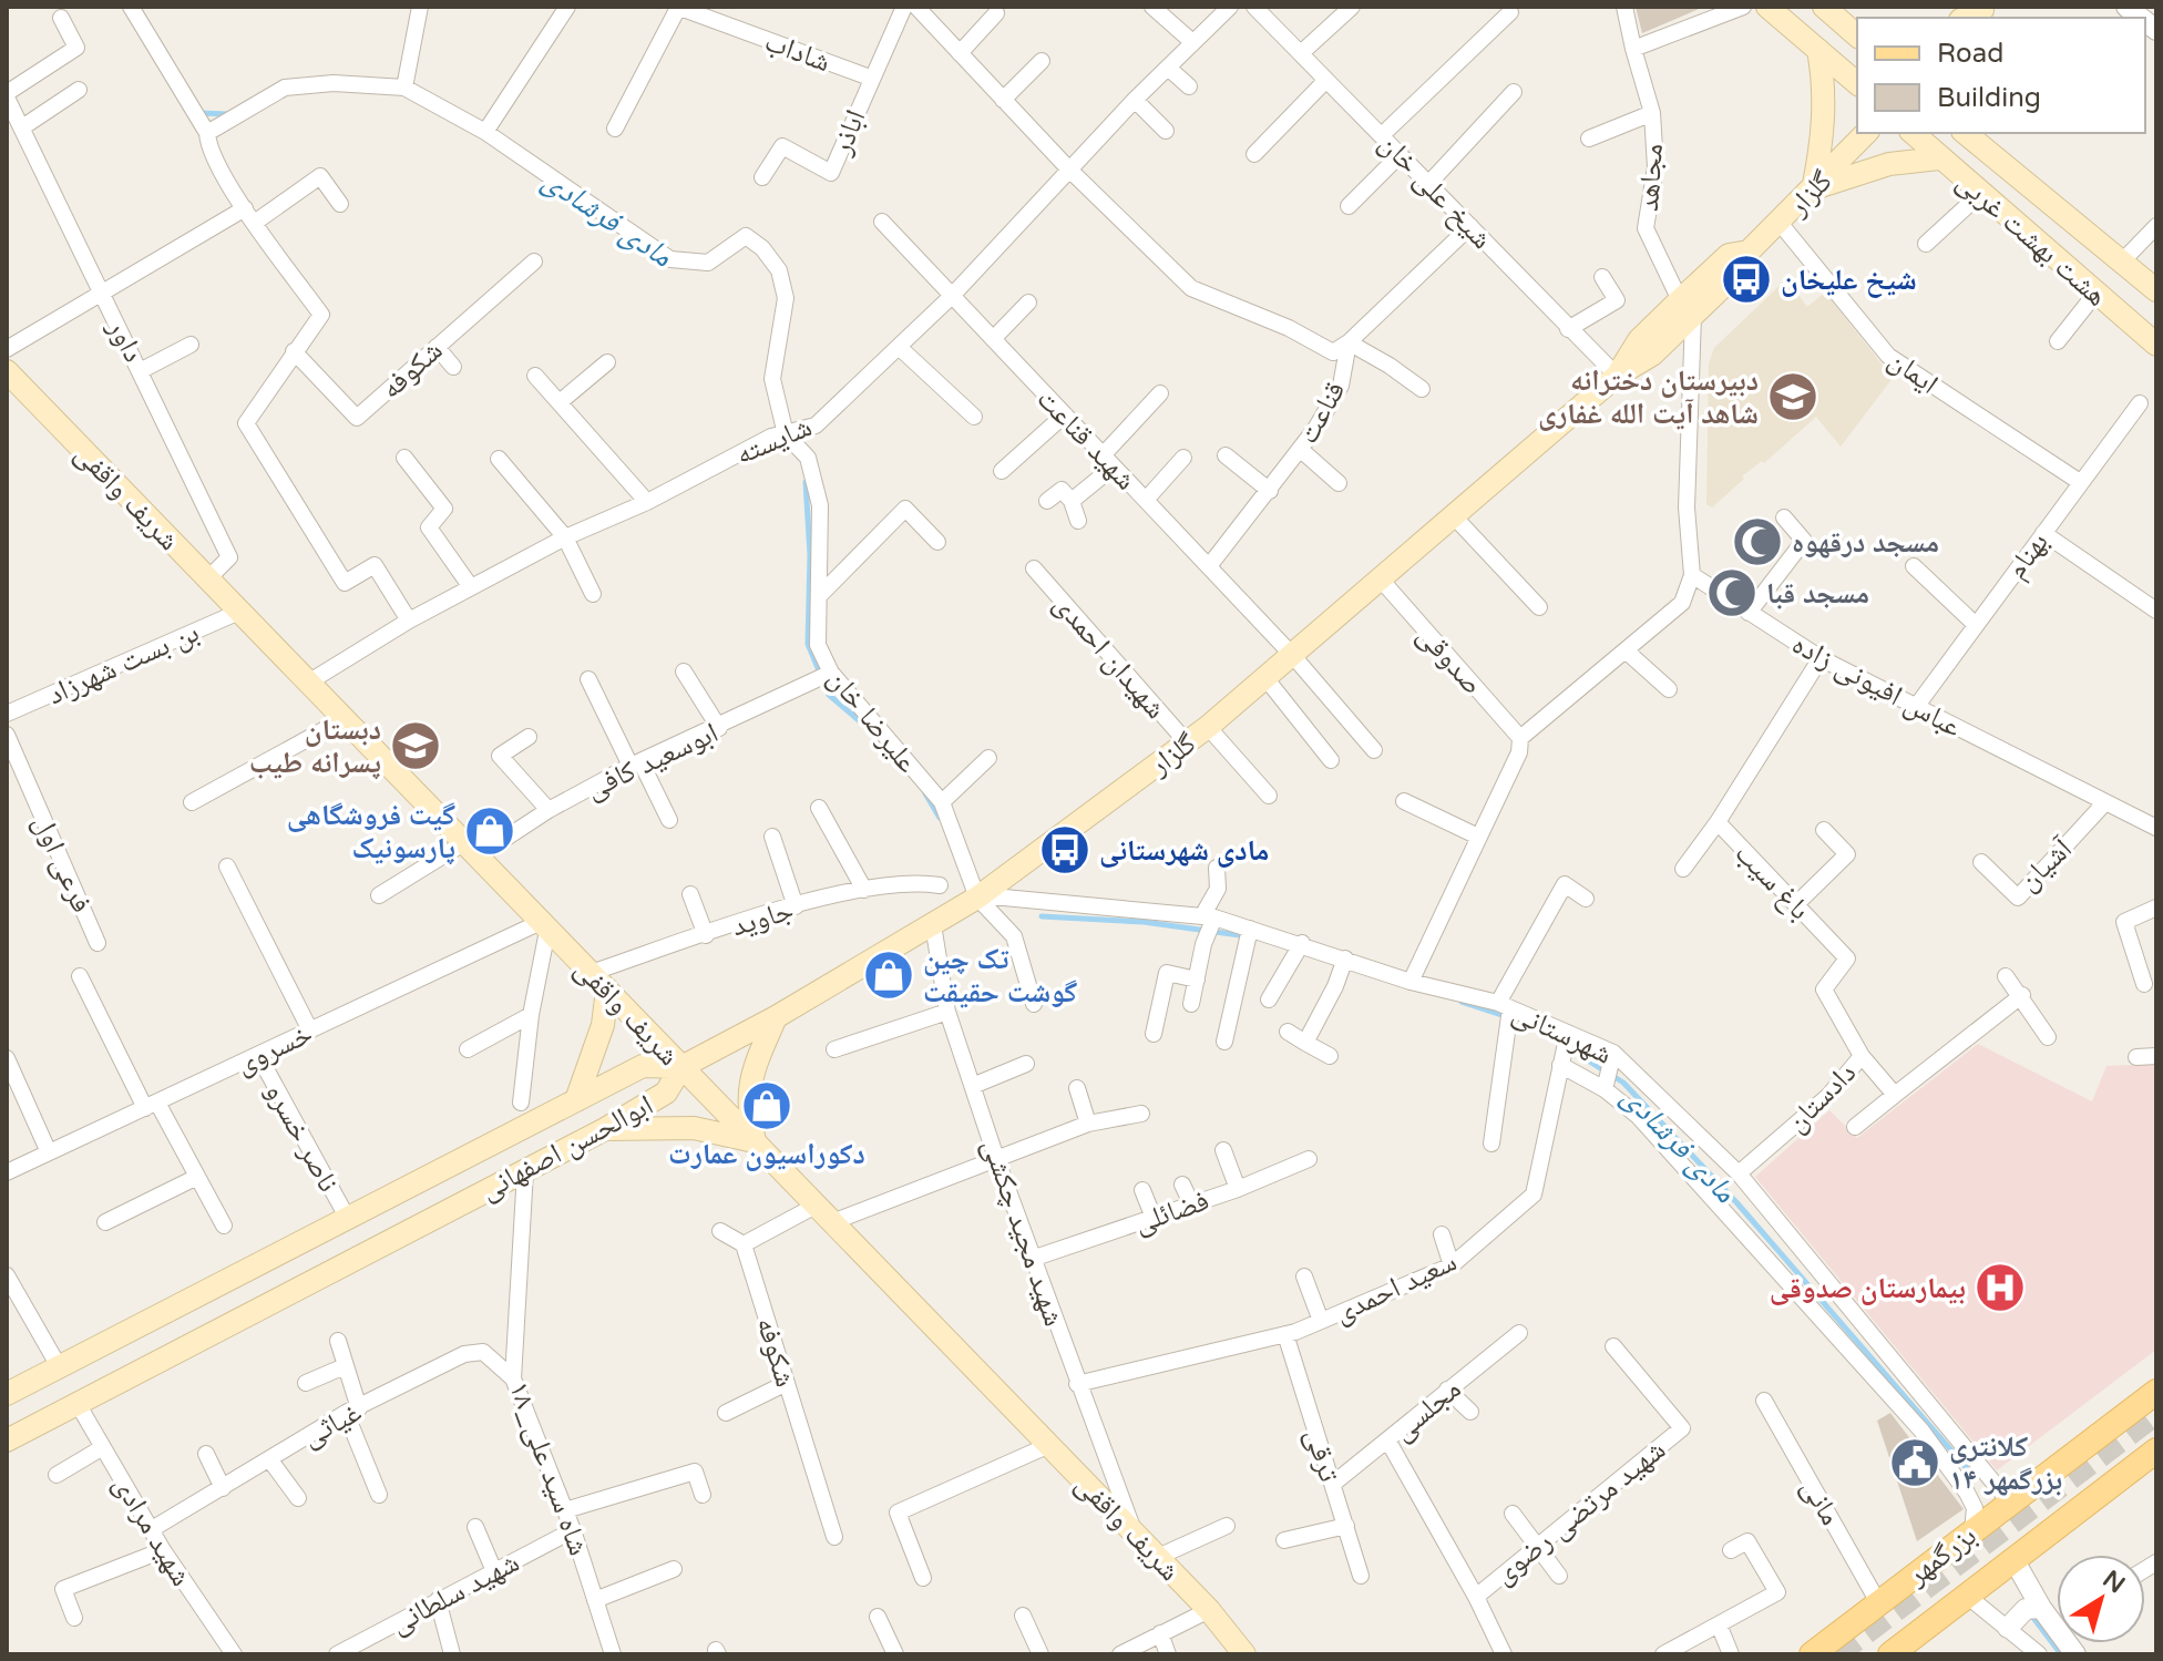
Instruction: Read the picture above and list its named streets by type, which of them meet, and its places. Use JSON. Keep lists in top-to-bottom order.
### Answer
{
  "streets": {
    "main road": [
      "گلزار",
      "هشت بهشت غربی",
      "شریف واقفی",
      "ابوالحسن اصفهانی",
      "بزرگمهر"
    ],
    "street": [
      "شاداب",
      "اباذر",
      "مجاهد",
      "شیخ علی خان",
      "داور",
      "شکوفه",
      "ایمان",
      "قناعت",
      "شهید قناعت",
      "شایسته",
      "بهنام",
      "شهیدان احمدی",
      "صدوقی",
      "بن بست شهرزاد",
      "عباس افیونی زاده",
      "علیرضا خان",
      "ابوسعید کافی",
      "فرعی اول",
      "آشیان",
      "باغ سیب",
      "جاوید",
      "شهرستانی",
      "خسروی",
      "دادستان",
      "ناصر خسرو",
      "فضائلی",
      "شهید مجید چکشی",
      "سعید احمدی",
      "مجلسی",
      "غیاثی",
      "ترقی",
      "۱۸_شاه سید علی",
      "مانی",
      "شهید مرتضی رضوی",
      "شهید مرادی",
      "شهید سلطانی"
    ]
  },
  "crossings": [
    ["شاداب", "اباذر"],
    ["مجاهد", "گلزار"],
    ["شیخ علی خان", "گلزار"],
    ["شیخ علی خان", "قناعت"],
    ["گلزار", "ایمان"],
    ["گلزار", "شهید قناعت"],
    ["گلزار", "شریف واقفی"],
    ["گلزار", "شهیدان احمدی"],
    ["گلزار", "صدوقی"],
    ["گلزار", "علیرضا خان"],
    ["گلزار", "شهرستانی"],
    ["گلزار", "ابوالحسن اصفهانی"],
    ["گلزار", "شهید مجید چکشی"],
    ["داور", "شریف واقفی"],
    ["ایمان", "بهنام"],
    ["قناعت", "شهید قناعت"],
    ["شهید قناعت", "شایسته"],
    ["شایسته", "شریف واقفی"],
    ["شایسته", "علیرضا خان"],
    ["شریف واقفی", "بن بست شهرزاد"],
    ["شریف واقفی", "ابوسعید کافی"],
    ["شریف واقفی", "جاوید"],
    ["شریف واقفی", "خسروی"],
    ["شریف واقفی", "ابوالحسن اصفهانی"],
    ["شریف واقفی", "شهید مجید چکشی"],
    ["بهنام", "عباس افیونی زاده"],
    ["عباس افیونی زاده", "آشیان"],
    ["عباس افیونی زاده", "باغ سیب"],
    ["علیرضا خان", "ابوسعید کافی"],
    ["علیرضا خان", "شهرستانی"],
    ["باغ سیب", "دادستان"],
    ["شهرستانی", "دادستان"],
    ["شهرستانی", "سعید احمدی"],
    ["شهرستانی", "بزرگمهر"],
    ["خسروی", "ناصر خسرو"],
    ["ناصر خسرو", "ابوالحسن اصفهانی"],
    ["ابوالحسن اصفهانی", "۱۸_شاه سید علی"],
    ["ابوالحسن اصفهانی", "شهید مرادی"],
    ["فضائلی", "شهید مجید چکشی"],
    ["شهید مجید چکشی", "سعید احمدی"],
    ["سعید احمدی", "ترقی"],
    ["مجلسی", "ترقی"],
    ["غیاثی", "۱۸_شاه سید علی"],
    ["غیاثی", "شهید مرادی"],
    ["۱۸_شاه سید علی", "شهید سلطانی"],
    ["مانی", "بزرگمهر"]
  ],
  "water": ["مادی فرشادی"],
  "places": {
    "bus stop": ["شیخ علیخان", "مادی شهرستانی"],
    "school or university": ["دبیرستان دخترانه شاهد آیت الله غفاری", "دبستان پسرانه طیب"],
    "mosque": ["مسجد درقهوه", "مسجد قبا"],
    "shop": ["گیت فروشگاهی پارسونیک", "تک چین گوشت حقیقت", "دکوراسیون عمارت"],
    "hospital": ["بیمارستان صدوقی"],
    "public building": ["کلانتری ۱۴ بزرگمهر"]
  },
  "legend": ["Road", "Building"],
  "north": "top right"
}
